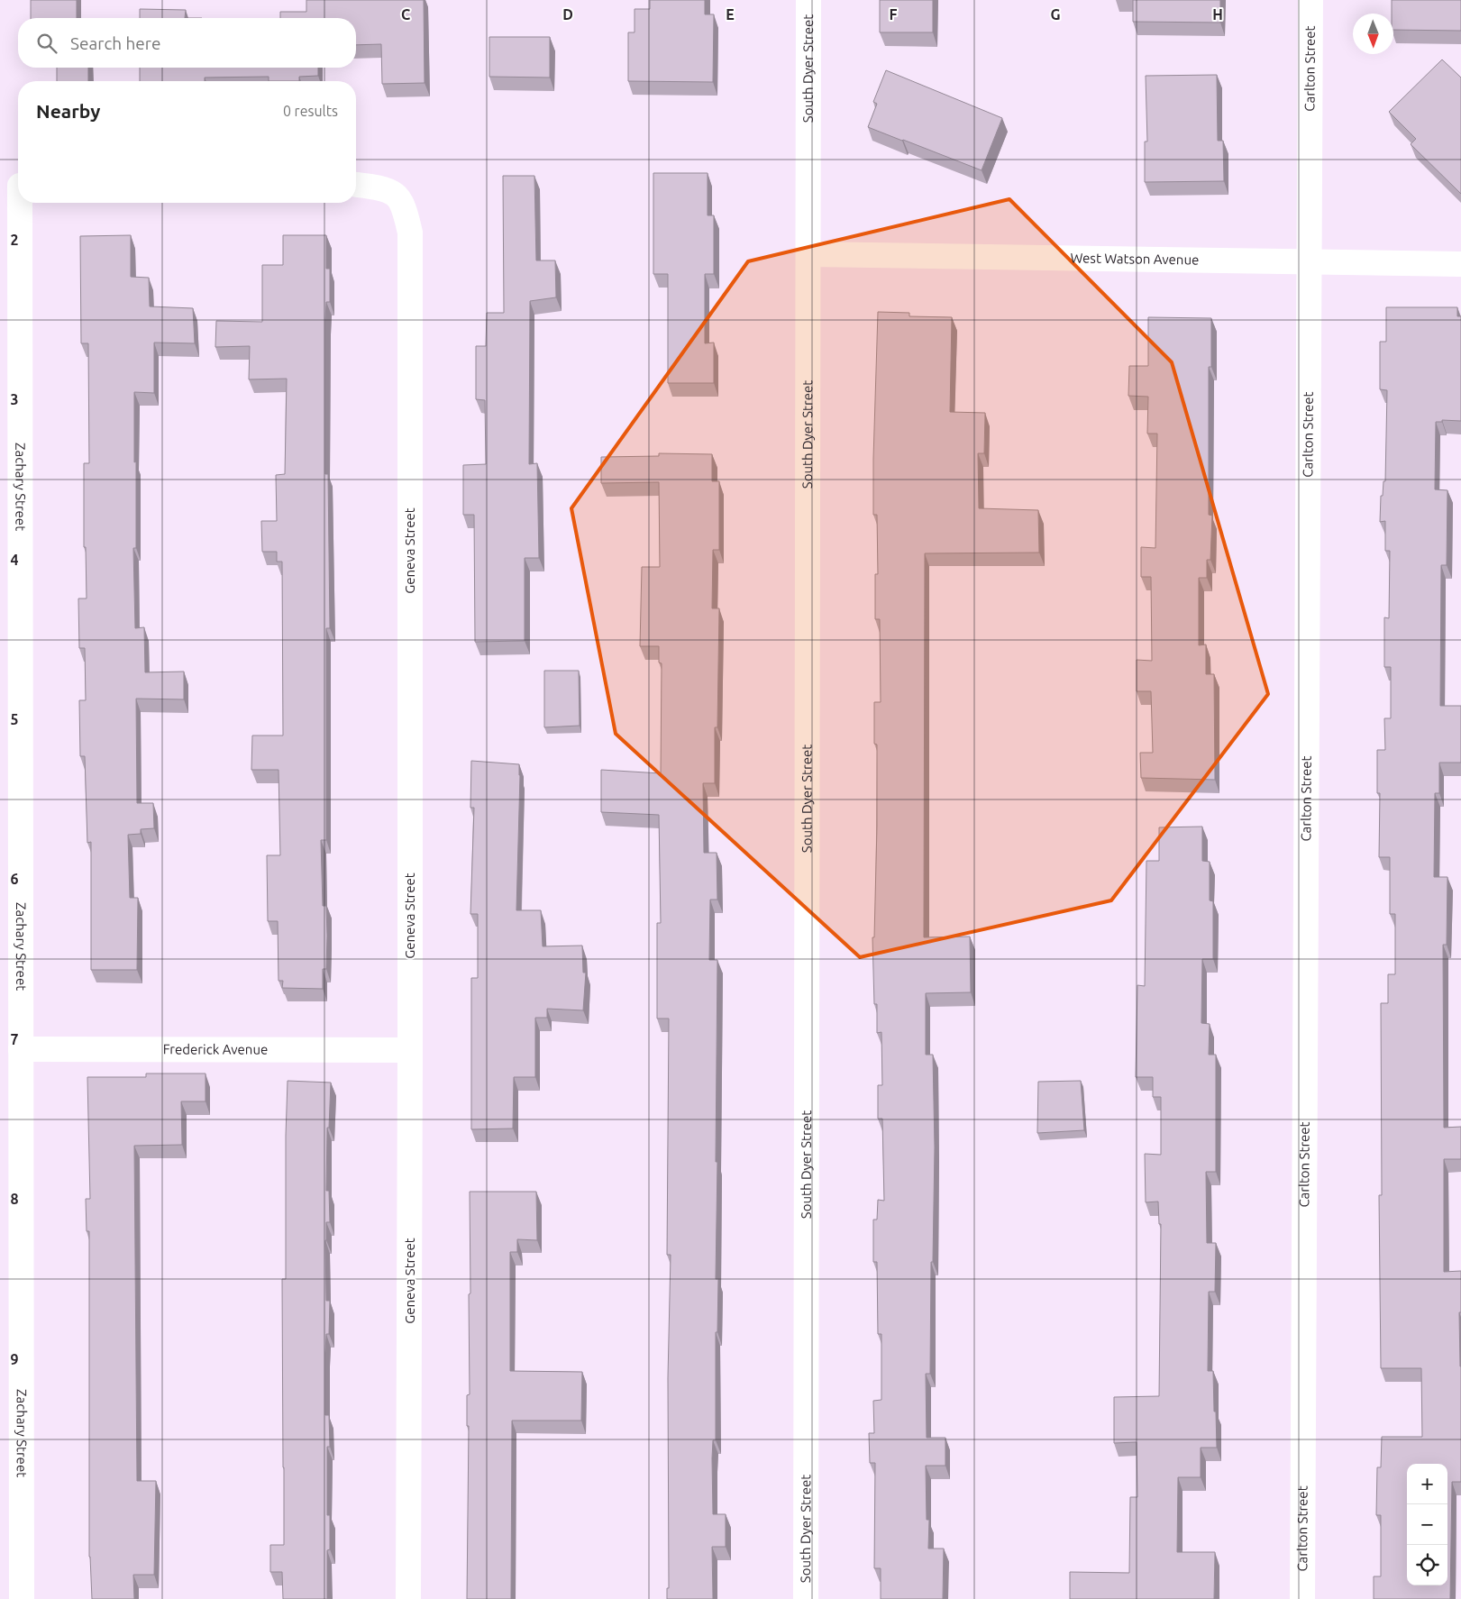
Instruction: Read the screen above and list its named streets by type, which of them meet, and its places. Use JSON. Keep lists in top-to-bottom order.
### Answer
{
  "streets": {
    "street": [
      "South Dyer Street",
      "Carlton Street",
      "West Watson Avenue",
      "Zachary Street",
      "Geneva Street",
      "Frederick Avenue"
    ]
  },
  "crossings": [
    ["South Dyer Street", "West Watson Avenue"],
    ["Carlton Street", "West Watson Avenue"],
    ["Zachary Street", "Frederick Avenue"],
    ["Geneva Street", "Frederick Avenue"]
  ],
  "north": "bottom",
  "page": {
    "search": "Search here",
    "heading": ["Nearby", "0 results"],
    "map_buttons": ["+", "−"]
  },
  "grid": {
    "columns": [
      "C",
      "D",
      "E",
      "F",
      "G",
      "H"
    ],
    "rows": [
      "2",
      "3",
      "4",
      "5",
      "6",
      "7",
      "8",
      "9"
    ]
  }
}
